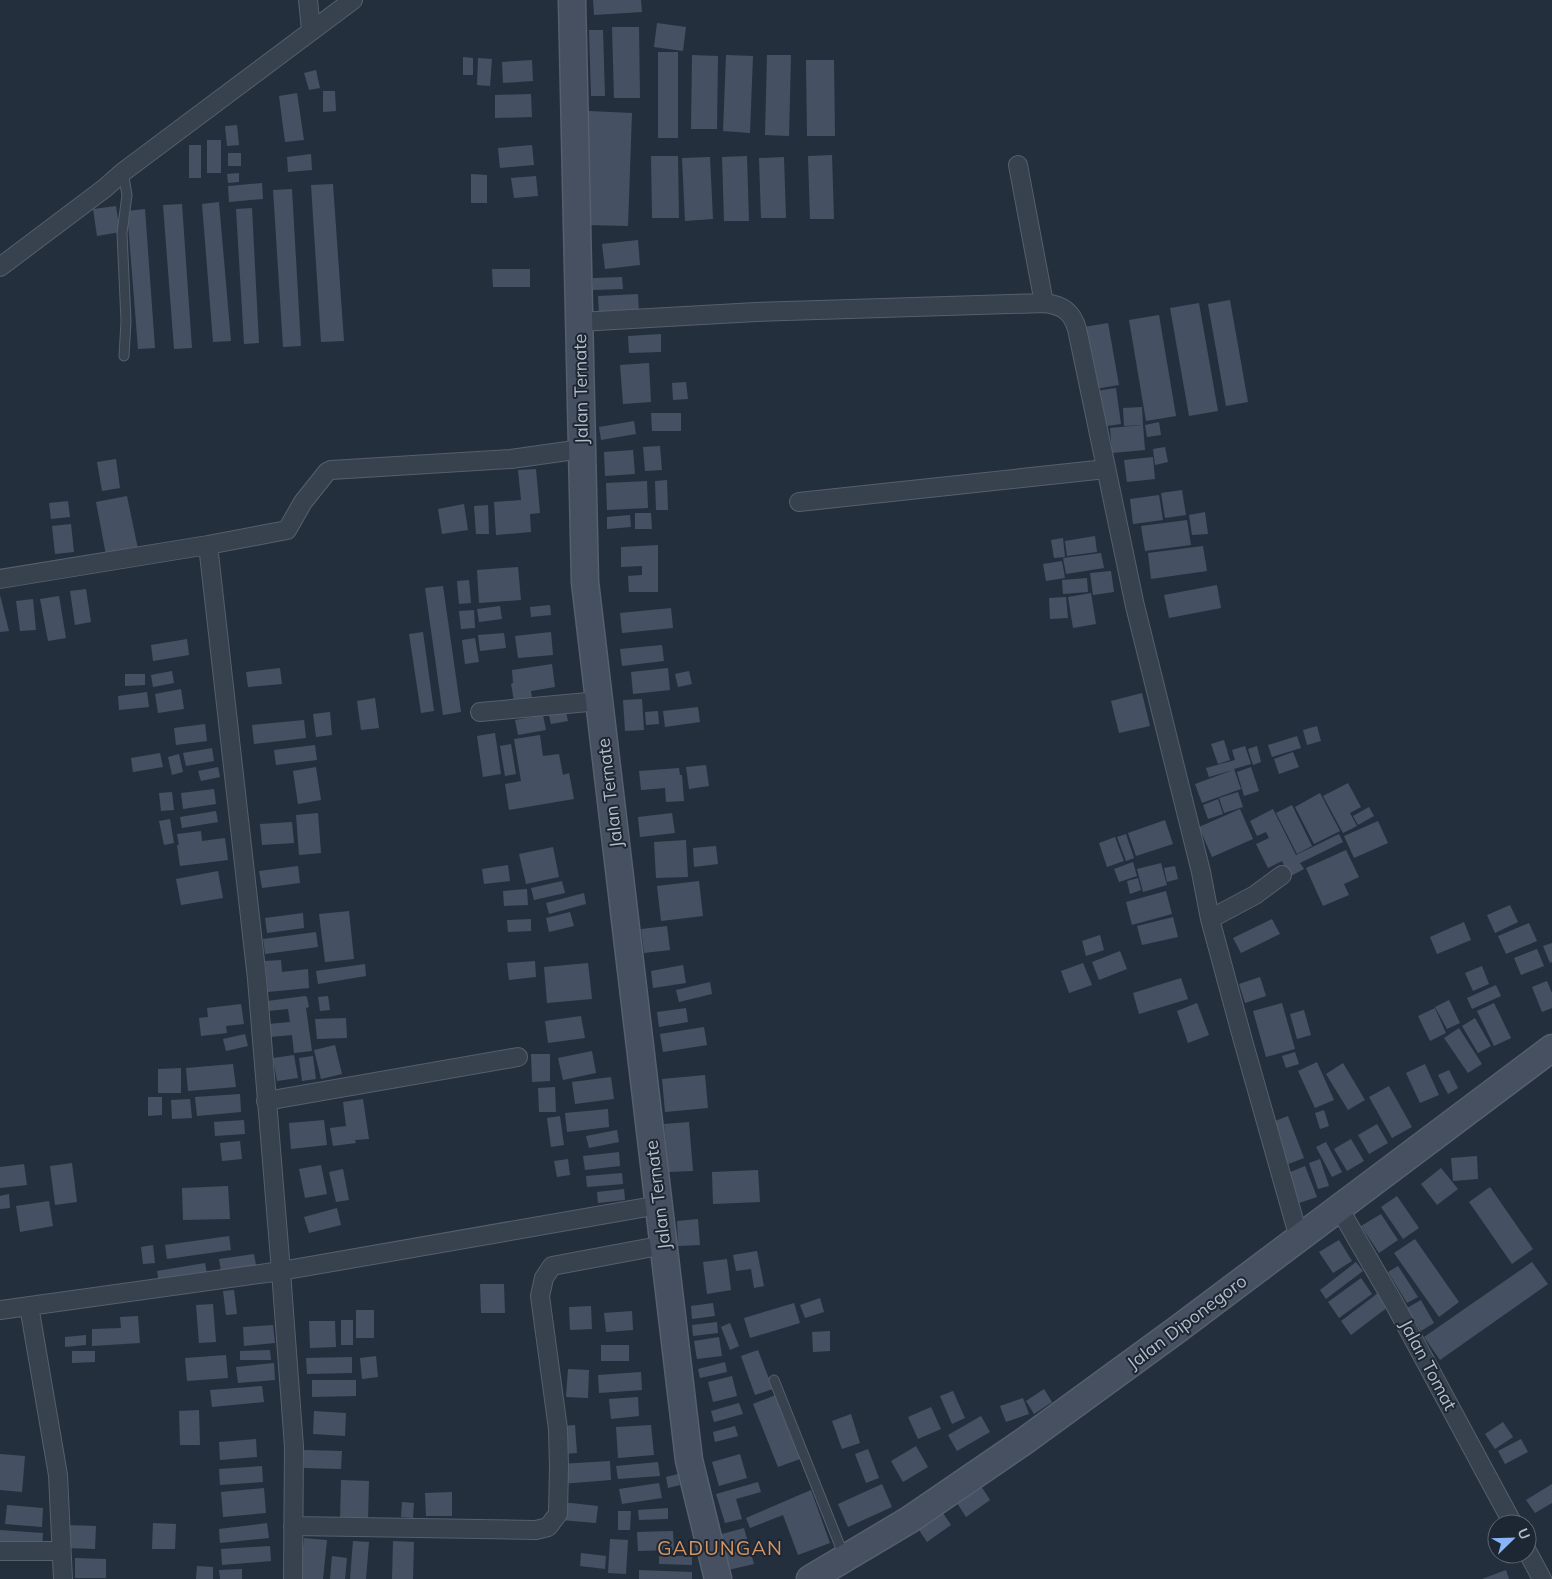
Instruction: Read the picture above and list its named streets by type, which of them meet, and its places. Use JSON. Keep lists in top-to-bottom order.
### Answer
{
  "streets": {
    "street": ["Jalan Ternate", "Jalan Diponegoro", "Jalan Tomat"]
  },
  "crossings": [
    ["Jalan Diponegoro", "Jalan Tomat"]
  ],
  "districts": ["GADUNGAN"],
  "north": "top right"
}
